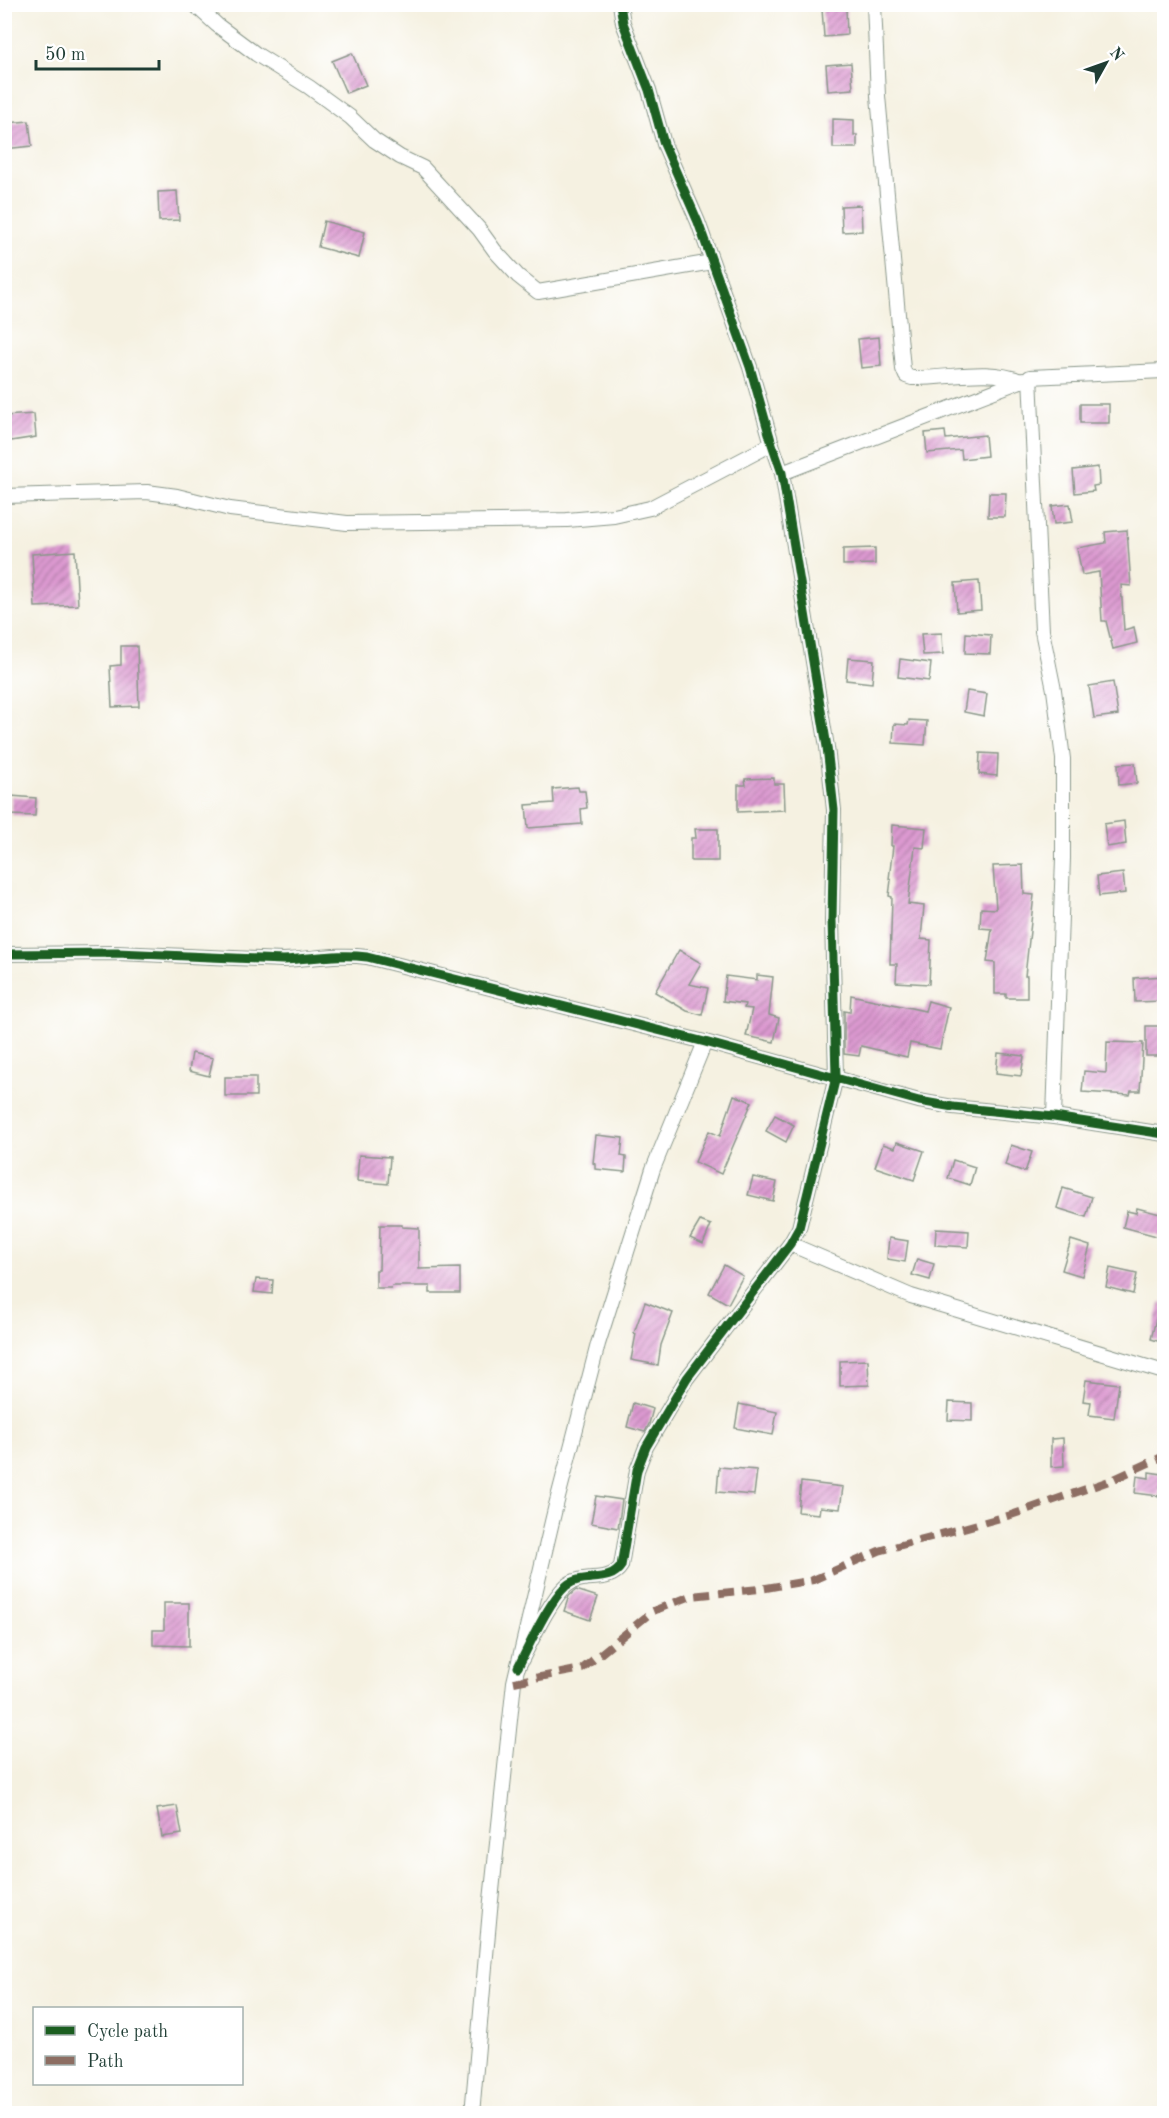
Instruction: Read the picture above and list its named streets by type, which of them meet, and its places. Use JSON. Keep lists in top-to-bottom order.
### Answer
{
  "legend": ["Cycle path", "Path"],
  "scale_bar": "50 m",
  "north": "top right"
}
